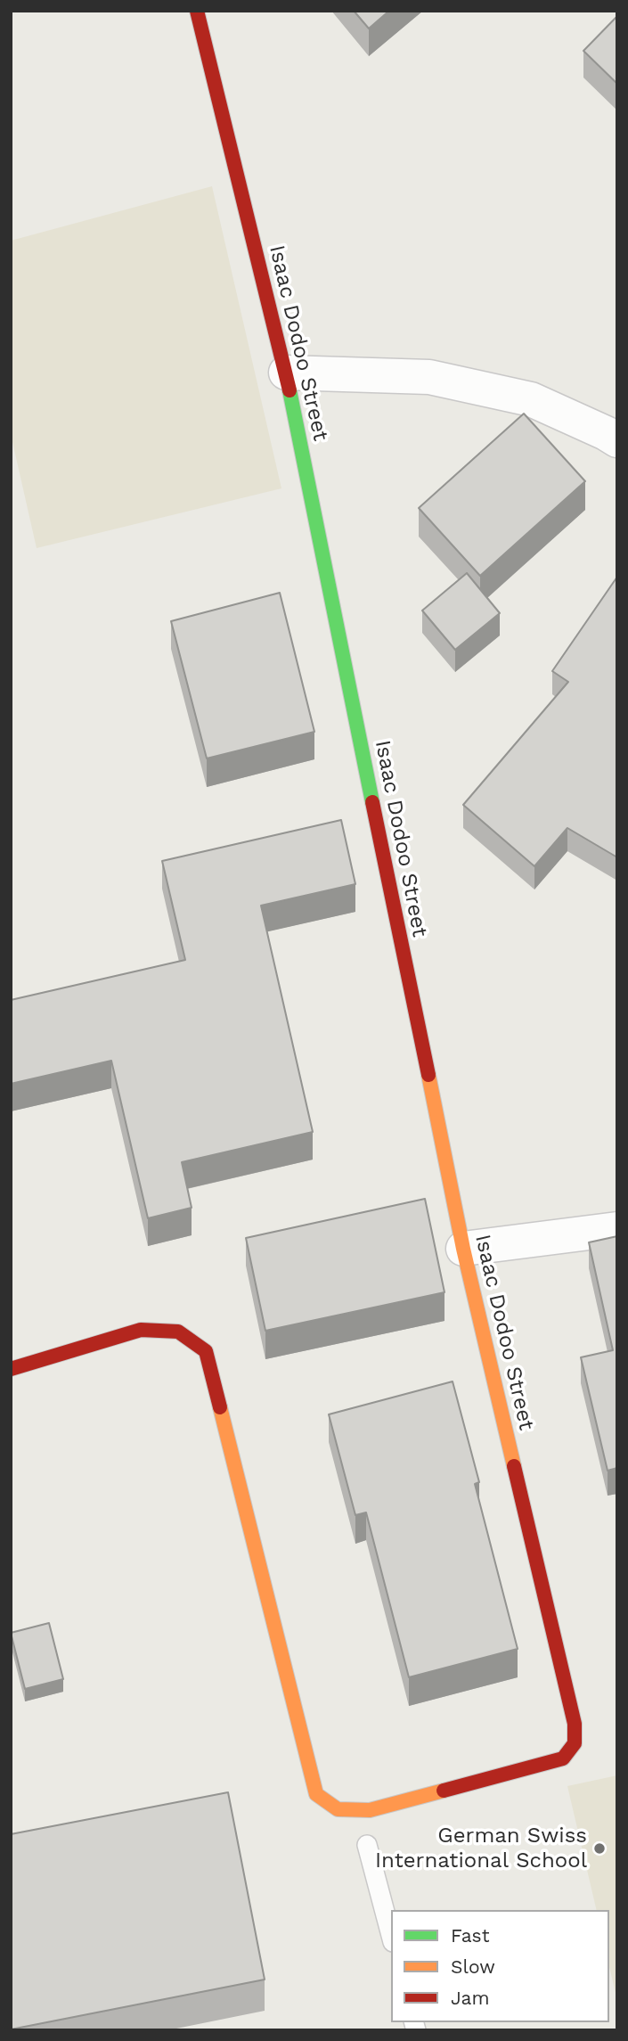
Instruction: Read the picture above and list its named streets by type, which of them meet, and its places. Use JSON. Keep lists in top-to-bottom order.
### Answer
{
  "streets": {
    "street": ["Isaac Dodoo Street"]
  },
  "places": ["German Swiss International School"],
  "legend": ["Fast", "Slow", "Jam"]
}
